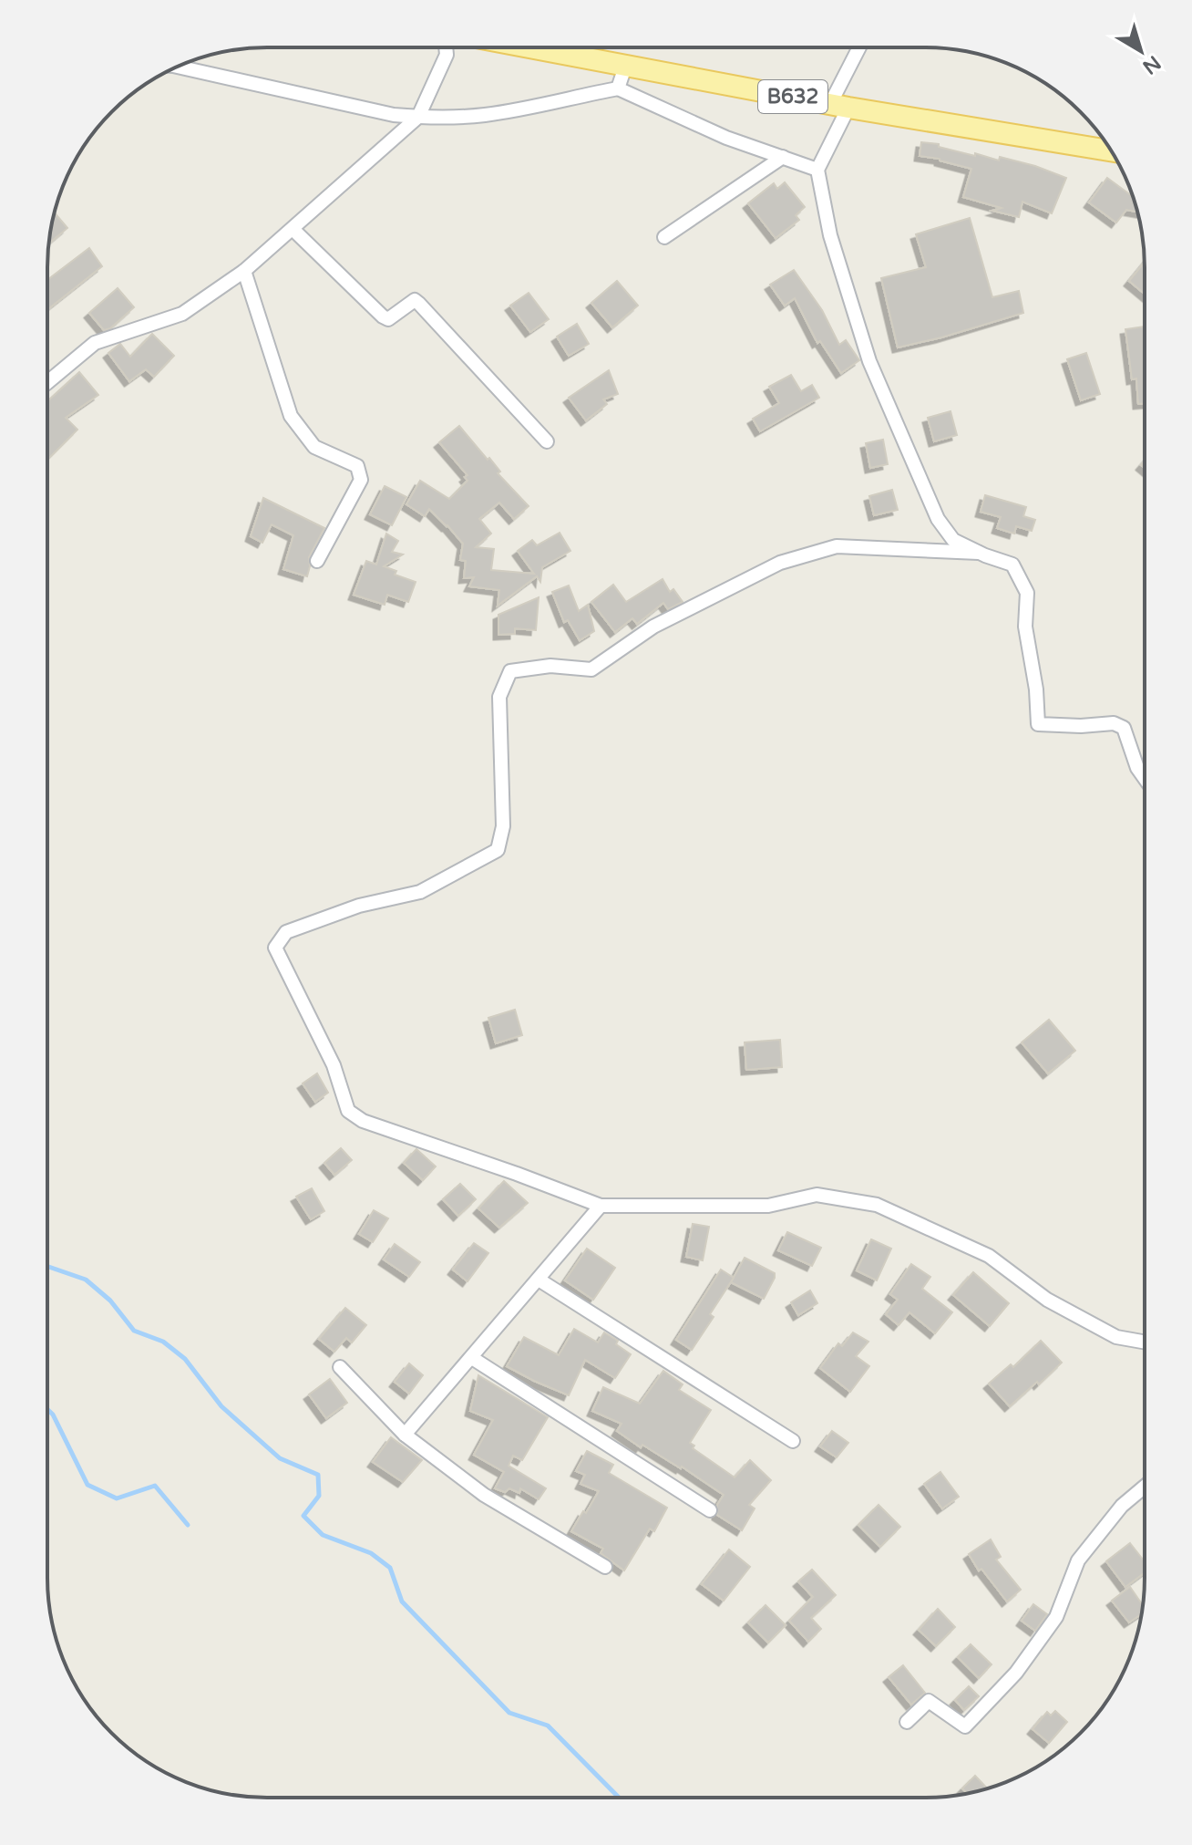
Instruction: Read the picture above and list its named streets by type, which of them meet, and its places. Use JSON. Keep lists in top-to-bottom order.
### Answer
{
  "streets": {
    "main road": ["B632"]
  },
  "north": "bottom right"
}
